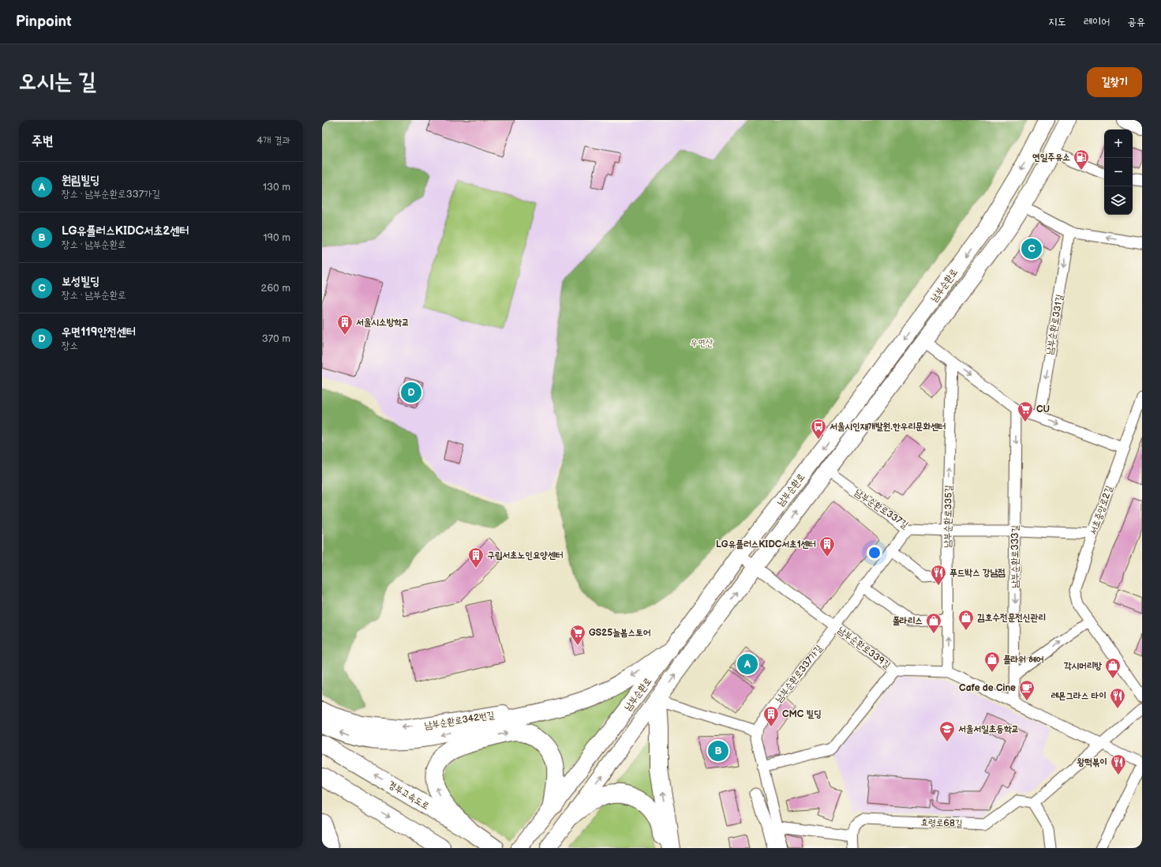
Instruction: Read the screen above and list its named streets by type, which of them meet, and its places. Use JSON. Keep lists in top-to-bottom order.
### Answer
{
  "streets": {
    "highway": ["경부고속도로"],
    "main road": ["남부순환로"],
    "street": [
      "남부순환로331길",
      "남부순환로337길",
      "서초중앙로2길",
      "남부순환로335길",
      "남부순환로333길",
      "남부순환로339길",
      "남부순환로337가길",
      "남부순환로342번길",
      "효령로68길"
    ]
  },
  "crossings": [
    ["남부순환로", "남부순환로337길"],
    ["남부순환로", "남부순환로339길"],
    ["남부순환로", "남부순환로337가길"],
    ["남부순환로337길", "서초중앙로2길"],
    ["남부순환로337길", "남부순환로335길"],
    ["남부순환로337길", "남부순환로333길"],
    ["남부순환로337길", "남부순환로337가길"],
    ["남부순환로335길", "남부순환로339길"],
    ["남부순환로333길", "남부순환로339길"],
    ["남부순환로339길", "남부순환로337가길"]
  ],
  "one_way": [
    "남부순환로331길",
    "남부순환로335길",
    "남부순환로333길",
    "남부순환로342번길"
  ],
  "parks": ["우면산"],
  "places": {
    "fuel station": ["연일주유소"],
    "building": [
      "서울시소방학교",
      "LG유플러스KIDC서초1센터",
      "구립서초노인요양센터",
      "CMC 빌딩"
    ],
    "supermarket": ["CU", "GS25늘봄스토어"],
    "bus stop": ["서울시인재개발원.한우리문화센터"],
    "restaurant": ["푸드박스 강남점", "레몬그라스 타이", "왕떡볶이"],
    "shop": [
      "김호수전문전신관리",
      "폴라리스",
      "플라워 헤어",
      "각시머리방"
    ],
    "cafe": ["Cafe de Cine"],
    "school or university": ["서울서일초등학교"]
  },
  "page": {
    "header": "Pinpoint",
    "nav": ["지도", "레이어", "공유"],
    "buttons": "길찾기",
    "title": "오시는 길",
    "heading": ["주변", "4개 결과"],
    "map_buttons": ["+", "−"],
    "list": [
      {
        "mark": "A",
        "name": "원림빌딩",
        "note": "장소 · 남부순환로337가길",
        "value": "130 m"
      },
      {
        "mark": "B",
        "name": "LG유플러스KIDC서초2센터",
        "note": "장소 · 남부순환로",
        "value": "190 m"
      },
      {
        "mark": "C",
        "name": "보성빌딩",
        "note": "장소 · 남부순환로",
        "value": "260 m"
      },
      {
        "mark": "D",
        "name": "우면119안전센터",
        "note": "장소",
        "value": "370 m"
      }
    ],
    "pins": [
      "C",
      "D",
      "A",
      "B"
    ]
  }
}
